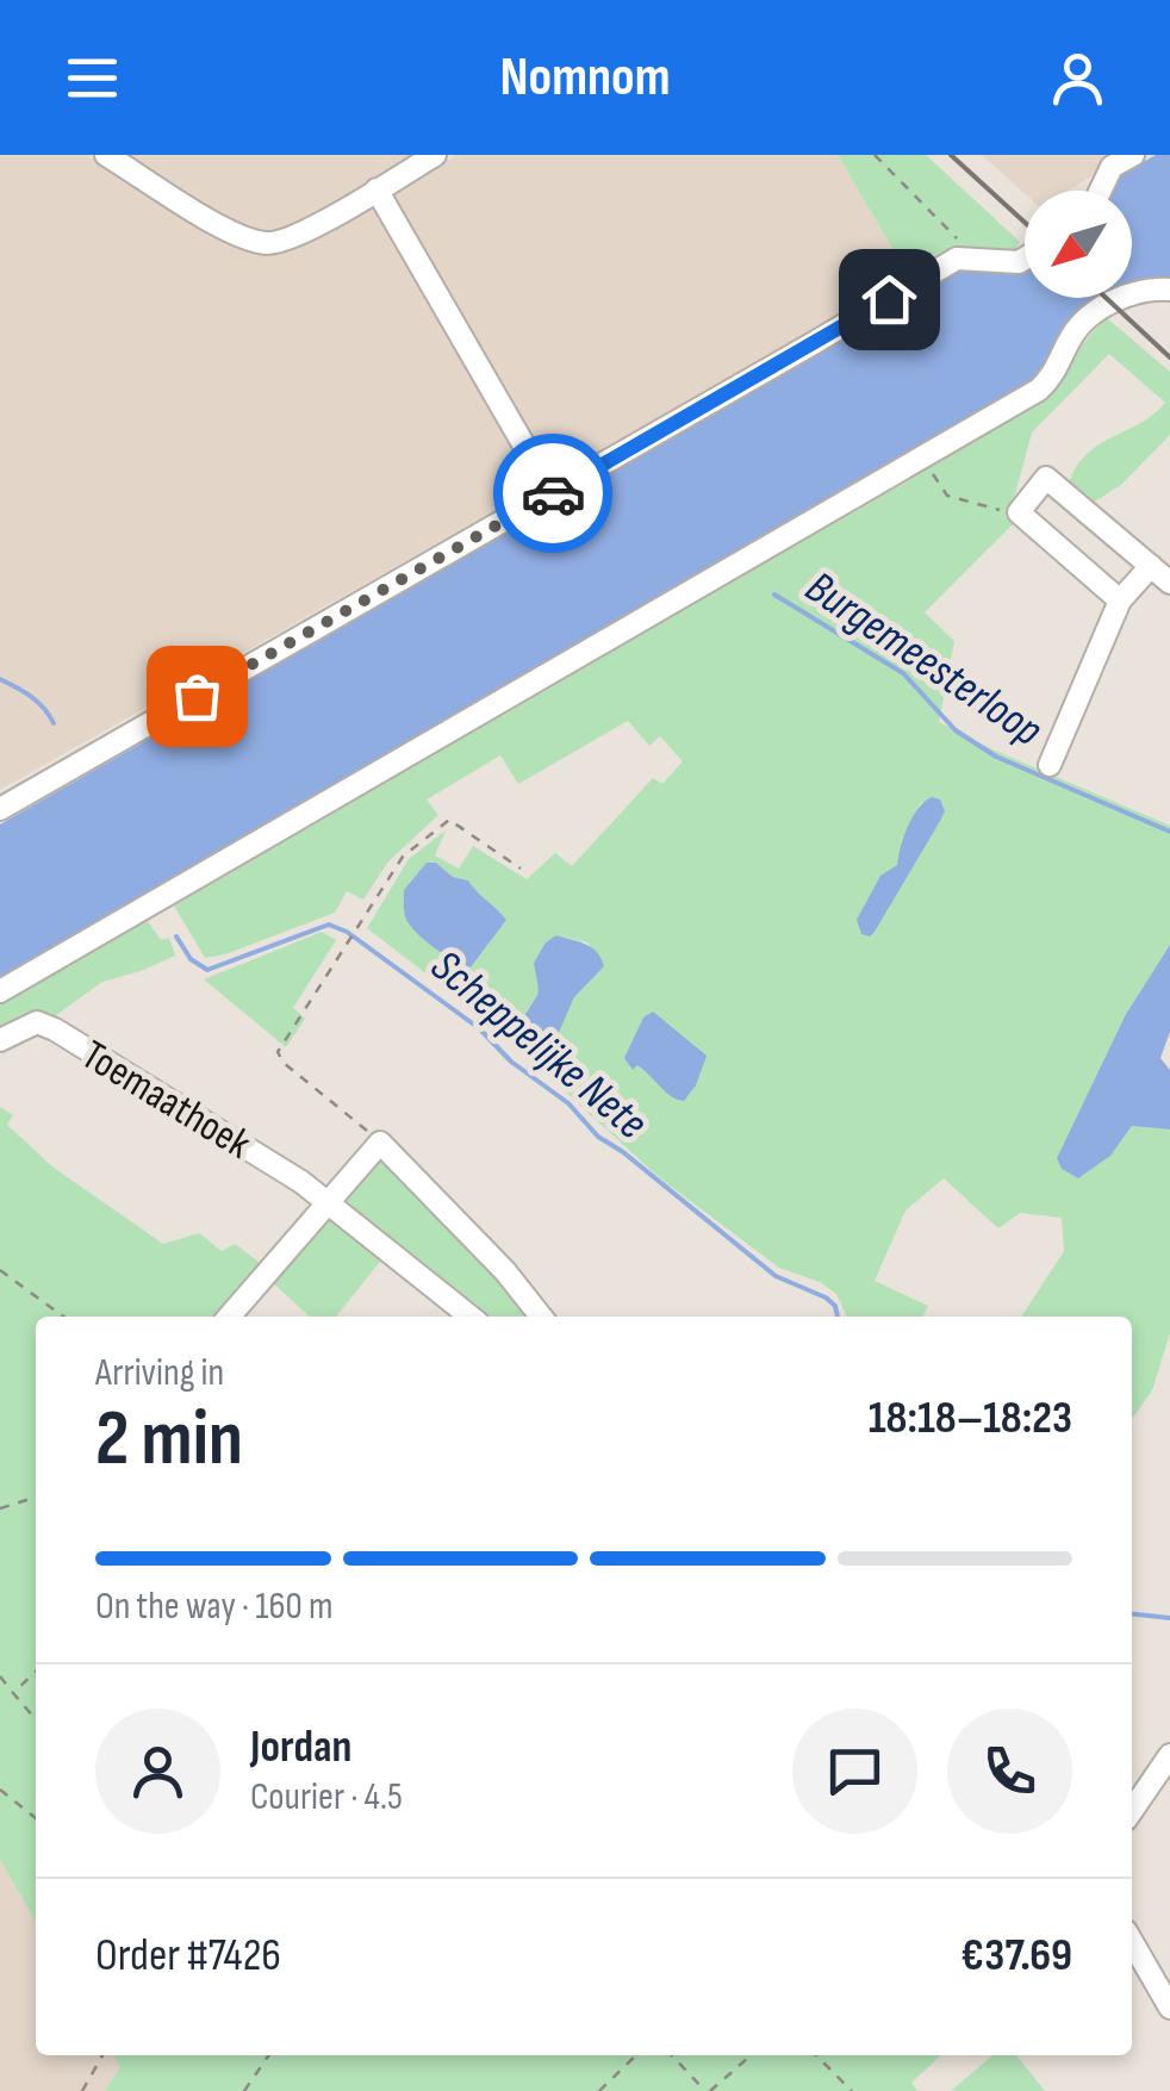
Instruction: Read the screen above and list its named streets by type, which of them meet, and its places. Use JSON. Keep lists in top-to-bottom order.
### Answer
{
  "streets": {
    "street": ["Toemaathoek"]
  },
  "water": ["Burgemeesterloop", "Scheppelijke Nete"],
  "north": "bottom left",
  "page": {
    "header": "Nomnom",
    "heading": ["2 min", "Arriving in", "18:18–18:23"],
    "panel": [
      "Jordan",
      "Courier · 4.5",
      "Order #7426",
      "€37.69"
    ],
    "bar": "On the way · 160 m"
  }
}
